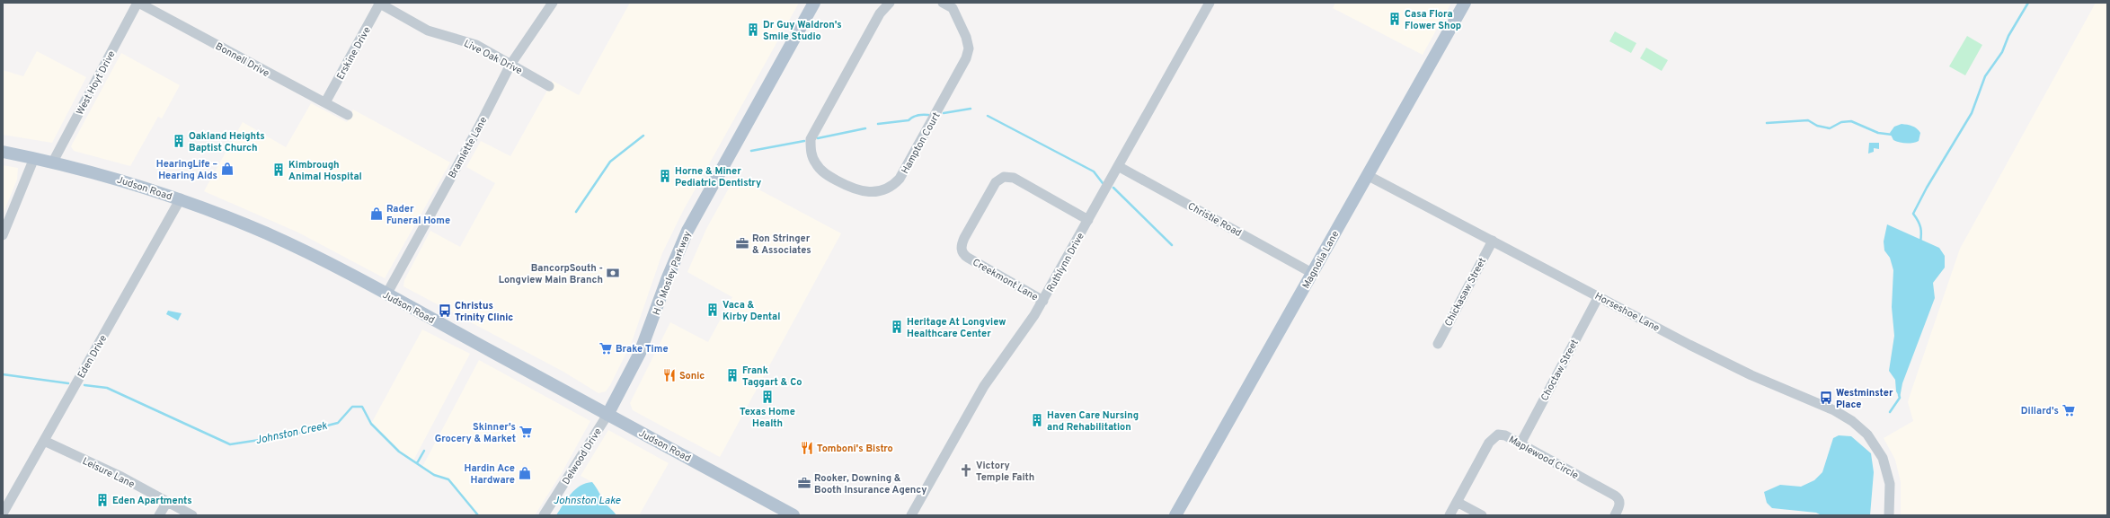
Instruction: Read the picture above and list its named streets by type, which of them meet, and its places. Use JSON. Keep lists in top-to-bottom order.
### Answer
{
  "streets": {
    "main road": ["Judson Road", "Magnolia Lane", "H G Mosley Parkway"],
    "street": [
      "Erskine Drive",
      "Live Oak Drive",
      "Bonnell Drive",
      "West Hoyt Drive",
      "Hampton Court",
      "Bramlette Lane",
      "Christie Road",
      "Ruthlynn Drive",
      "Creekmont Lane",
      "Chickasaw Street",
      "Horseshoe Lane",
      "Eden Drive",
      "Choctaw Street",
      "Delwood Drive",
      "Maplewood Circle",
      "Leisure Lane"
    ]
  },
  "crossings": [
    ["Erskine Drive", "Live Oak Drive"],
    ["Erskine Drive", "Bonnell Drive"],
    ["Live Oak Drive", "Bramlette Lane"],
    ["Bonnell Drive", "West Hoyt Drive"],
    ["West Hoyt Drive", "Judson Road"],
    ["Bramlette Lane", "Judson Road"],
    ["Judson Road", "H G Mosley Parkway"],
    ["Judson Road", "Eden Drive"],
    ["Judson Road", "Delwood Drive"],
    ["Christie Road", "Magnolia Lane"],
    ["Christie Road", "Ruthlynn Drive"],
    ["Magnolia Lane", "Horseshoe Lane"],
    ["Ruthlynn Drive", "Creekmont Lane"],
    ["H G Mosley Parkway", "Delwood Drive"],
    ["Chickasaw Street", "Horseshoe Lane"],
    ["Horseshoe Lane", "Choctaw Street"],
    ["Eden Drive", "Leisure Lane"],
    ["Choctaw Street", "Maplewood Circle"]
  ],
  "water": ["Johnston Creek", "Johnston Lake"],
  "places": {
    "building": [
      "Casa Flora Flower Shop",
      "Dr Guy Waldron's Smile Studio",
      "Oakland Heights Baptist Church",
      "Kimbrough Animal Hospital",
      "Horne & Miner Pediatric Dentistry",
      "Vaca & Kirby Dental",
      "Heritage At Longview Healthcare Center",
      "Frank Taggart & Co",
      "Texas Home Health",
      "Haven Care Nursing and Rehabilitation",
      "Eden Apartments"
    ],
    "shop": ["HearingLife – Hearing Aids", "Rader Funeral Home", "Hardin Ace Hardware"],
    "office": ["Ron Stringer & Associates", "Rooker, Downing & Booth Insurance Agency"],
    "bank": ["BancorpSouth - Longview Main Branch"],
    "bus stop": ["Christus Trinity Clinic", "Westminster Place"],
    "supermarket": ["Brake Time", "Dillard's", "Skinner's Grocery & Market"],
    "restaurant": ["Sonic", "Tomboni's Bistro"],
    "church": ["Victory Temple Faith"]
  }
}
